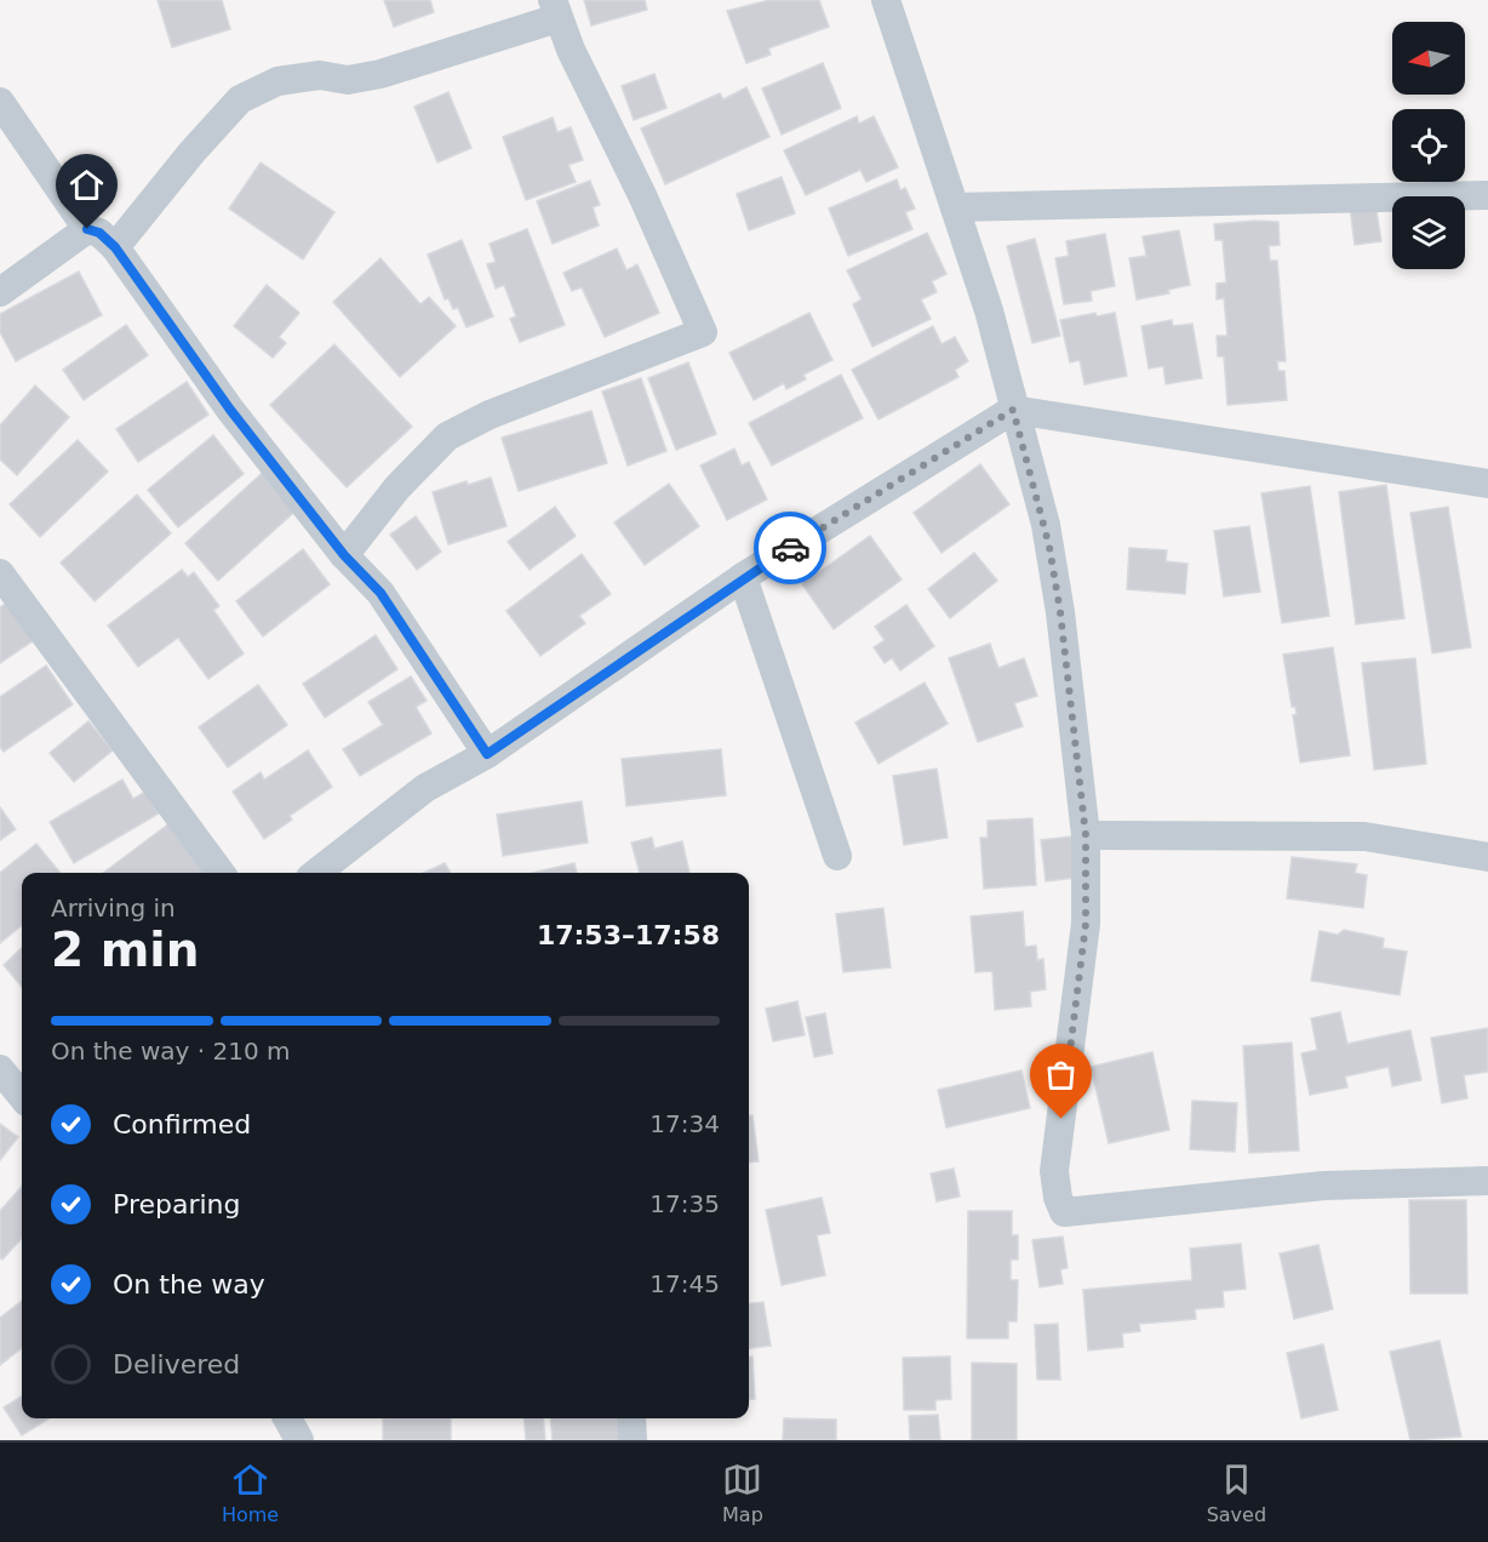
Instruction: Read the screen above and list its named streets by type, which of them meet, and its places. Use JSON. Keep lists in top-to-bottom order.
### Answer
{
  "north": "left",
  "page": {
    "heading": ["2 min", "Arriving in", "17:53–17:58"],
    "bar": "On the way · 210 m",
    "list": [
      ["Confirmed", "17:34"],
      ["Preparing", "17:35"],
      ["On the way", "17:45"],
      "Delivered"
    ],
    "tabs": ["Home", "Map", "Saved"]
  }
}
